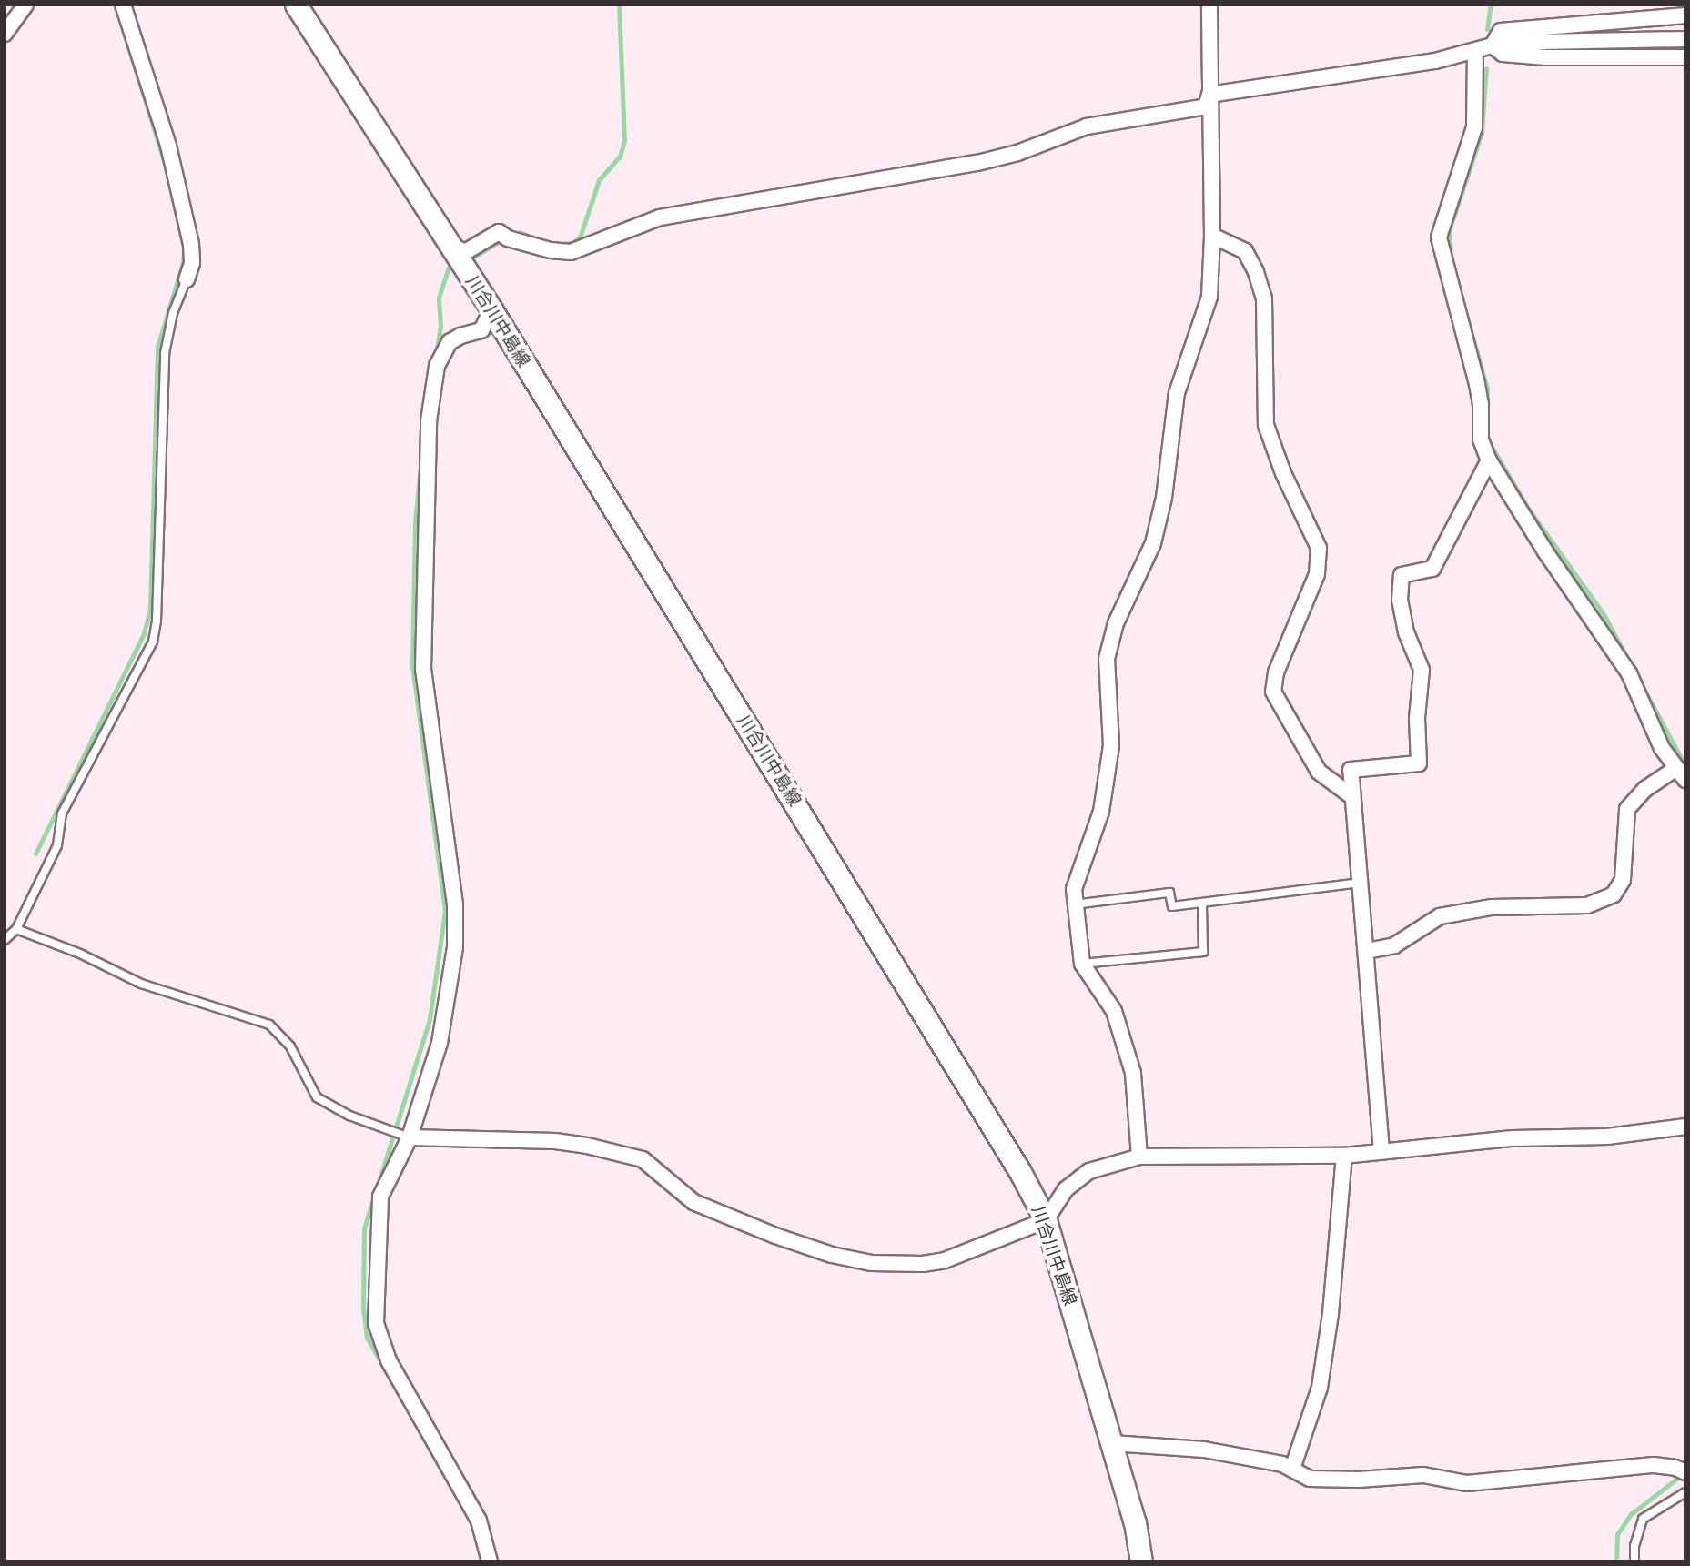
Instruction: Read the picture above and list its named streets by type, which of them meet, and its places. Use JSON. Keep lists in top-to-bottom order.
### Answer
{
  "streets": {
    "main road": ["川合川中島線"]
  }
}
